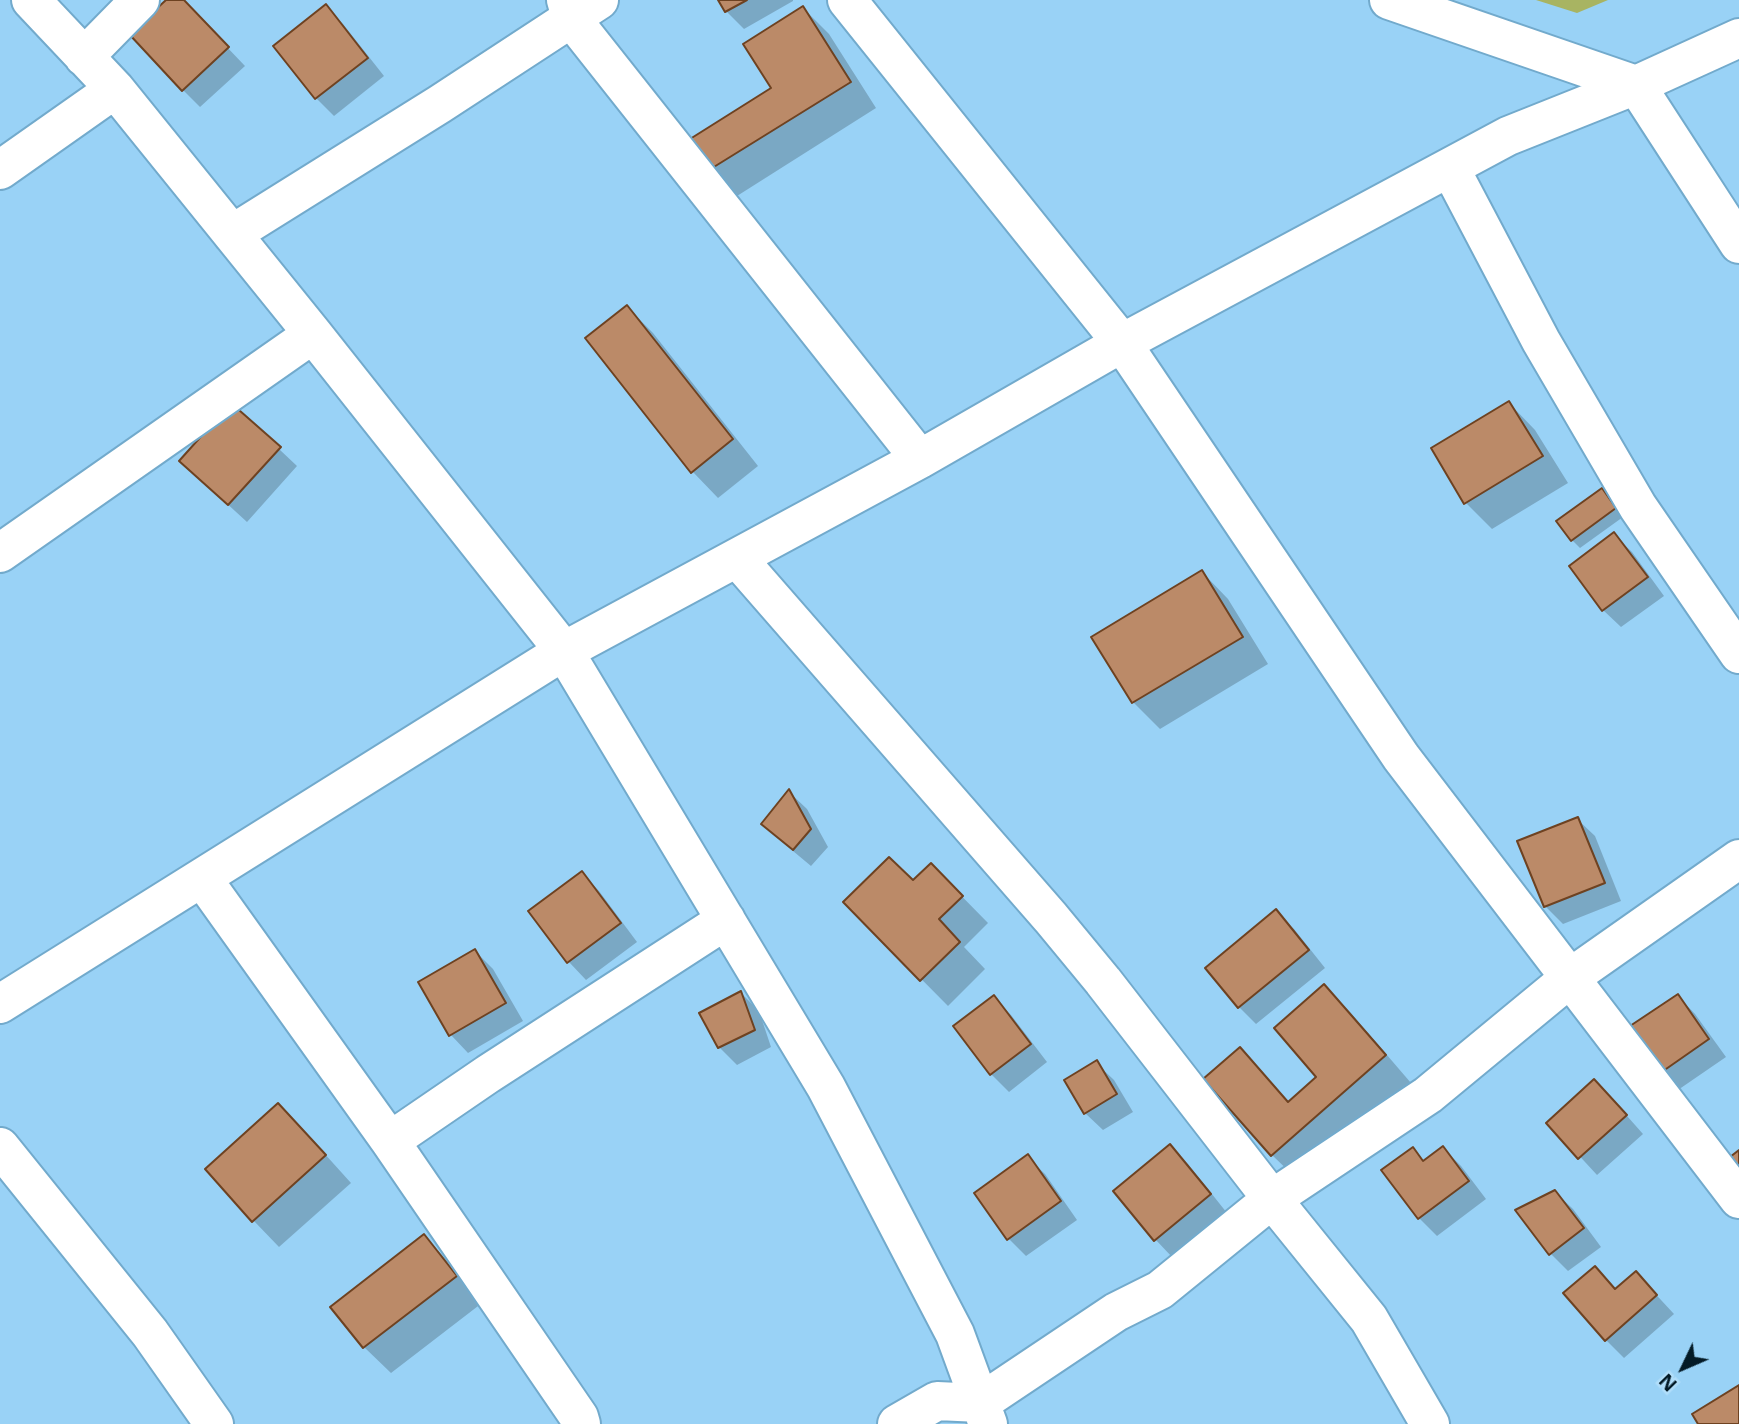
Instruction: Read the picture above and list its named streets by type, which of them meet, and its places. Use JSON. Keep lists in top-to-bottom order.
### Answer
{
  "north": "bottom left"
}
